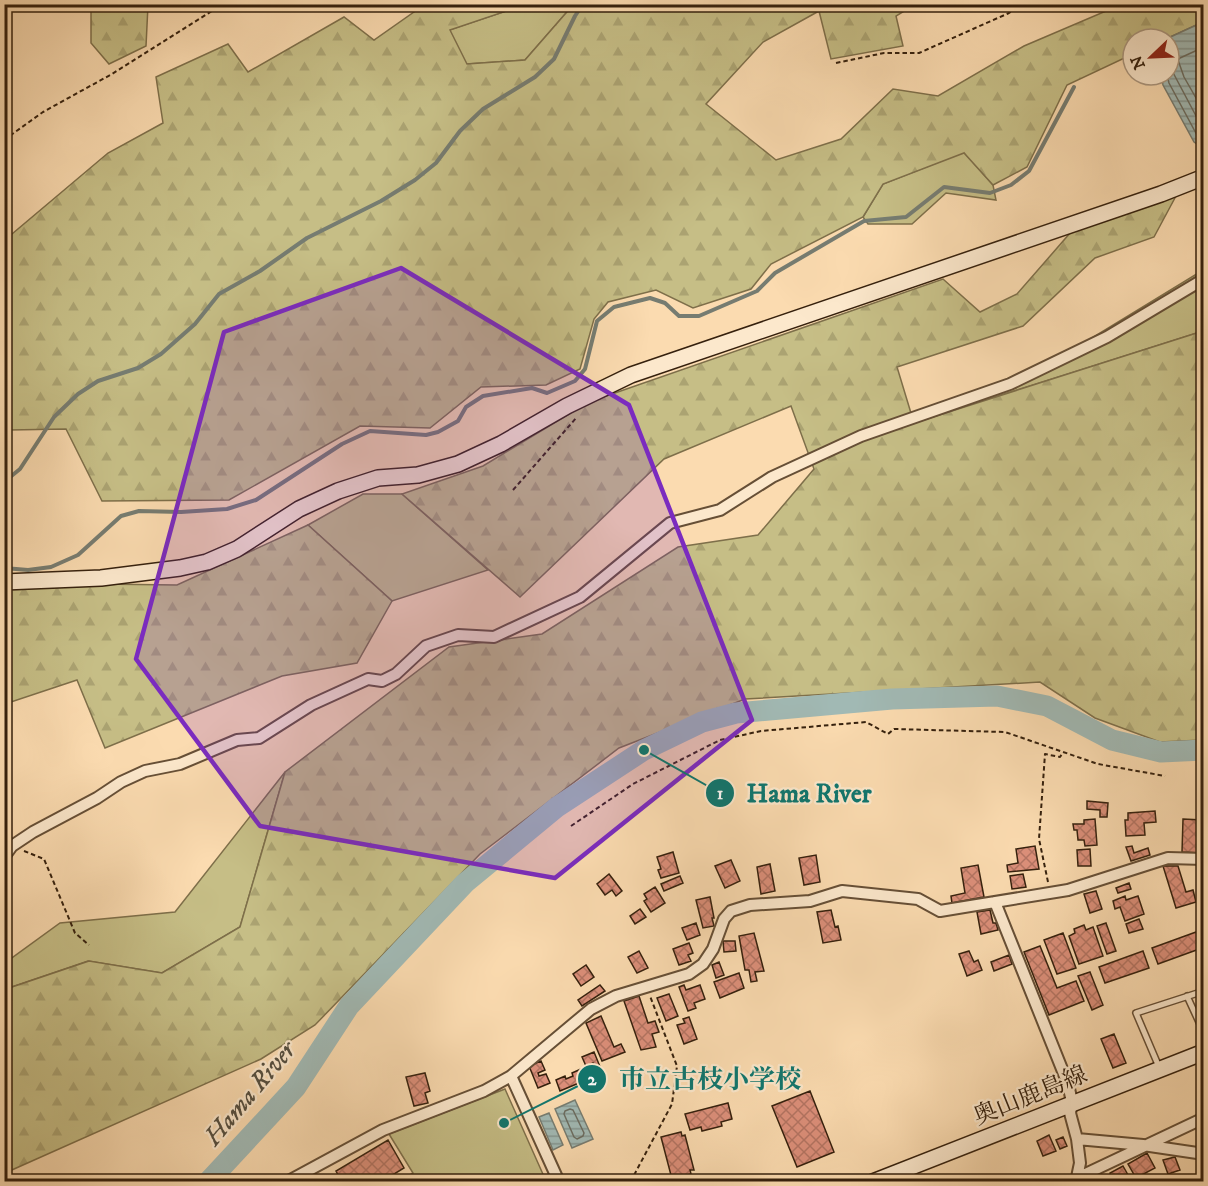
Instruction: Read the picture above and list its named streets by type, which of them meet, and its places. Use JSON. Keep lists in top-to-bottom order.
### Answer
{
  "streets": {
    "street": ["奥山鹿島線"]
  },
  "water": ["Hama River"],
  "places": ["Hama River", "市立古枝小学校"],
  "north": "bottom left"
}
